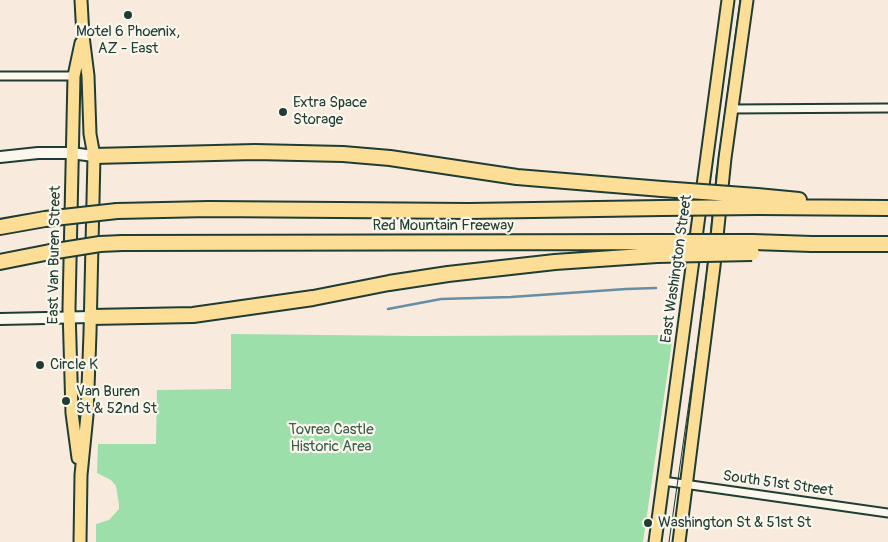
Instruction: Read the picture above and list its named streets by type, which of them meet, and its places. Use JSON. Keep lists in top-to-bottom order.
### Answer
{
  "streets": {
    "highway": ["Red Mountain Freeway"],
    "main road": ["East Van Buren Street", "East Washington Street"],
    "street": ["South 51st Street"]
  },
  "crossings": [
    ["East Washington Street", "South 51st Street"]
  ],
  "parks": ["Tovrea Castle Historic Area"],
  "places": [
    "Motel 6 Phoenix, AZ - East",
    "Extra Space Storage",
    "Circle K",
    "Van Buren St & 52nd St",
    "Washington St & 51st St"
  ]
}
